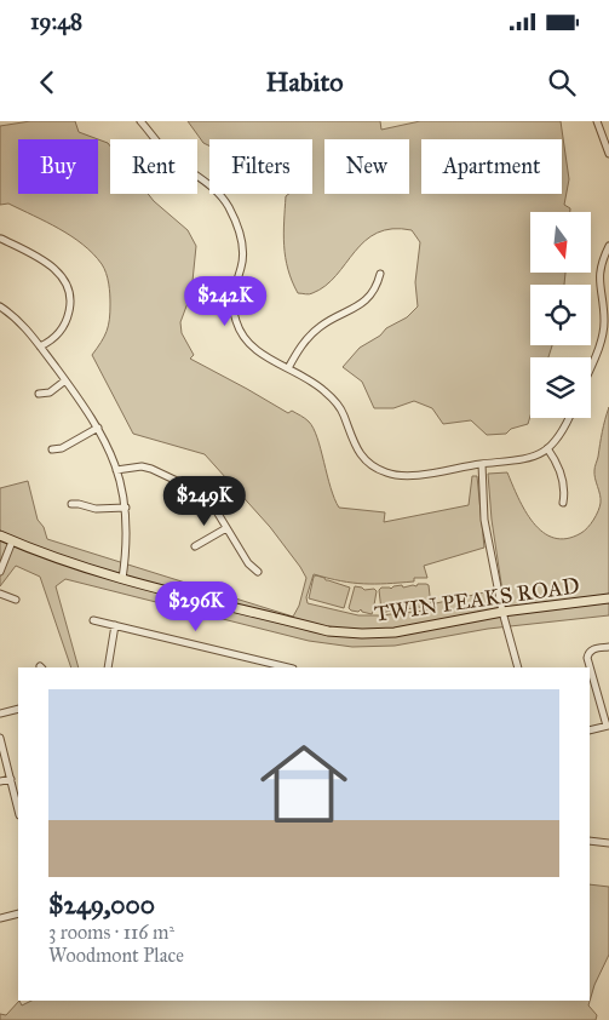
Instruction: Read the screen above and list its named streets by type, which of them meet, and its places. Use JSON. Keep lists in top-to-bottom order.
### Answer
{
  "streets": {
    "main road": ["TWIN PEAKS ROAD"]
  },
  "north": "bottom",
  "page": {
    "status": "19:48",
    "header": "Habito",
    "chip": [
      "Buy",
      "Rent",
      "Filters",
      "New",
      "Apartment"
    ],
    "price": ["$242K", "$249K", "$296K"],
    "list": [
      {
        "name": "$249,000",
        "note": "3 rooms · 116 m² · Woodmont Place"
      }
    ]
  }
}
